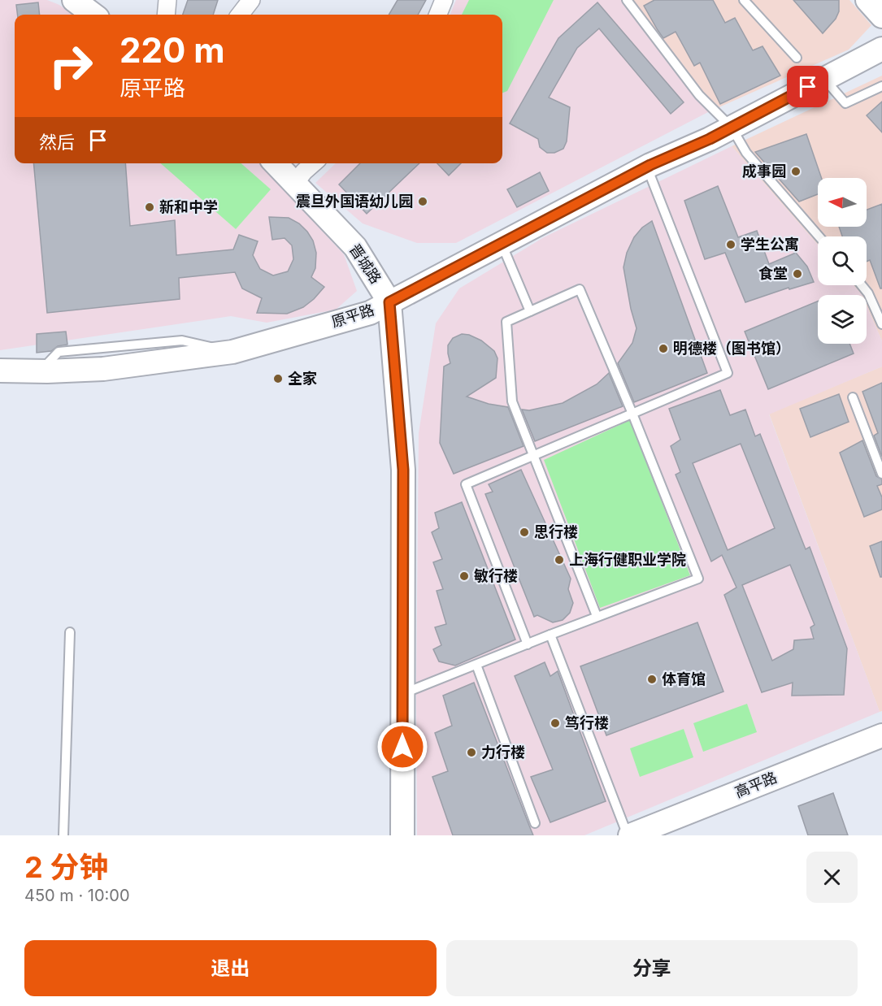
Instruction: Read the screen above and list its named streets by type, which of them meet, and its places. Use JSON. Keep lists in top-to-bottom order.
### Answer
{
  "streets": {
    "street": ["晋城路", "原平路", "高平路"]
  },
  "crossings": [
    ["晋城路", "原平路"]
  ],
  "places": [
    "成事园",
    "震旦外国语幼儿园",
    "新和中学",
    "学生公寓",
    "食堂",
    "明德楼（图书馆）",
    "全家",
    "思行楼",
    "上海行健职业学院",
    "敏行楼",
    "体育馆",
    "笃行楼",
    "力行楼"
  ],
  "north": "left",
  "page": {
    "turn": ["220 m", "原平路"],
    "then": "然后",
    "heading": ["2 分钟", "450 m · 10:00"],
    "buttons": ["退出", "分享"]
  }
}
